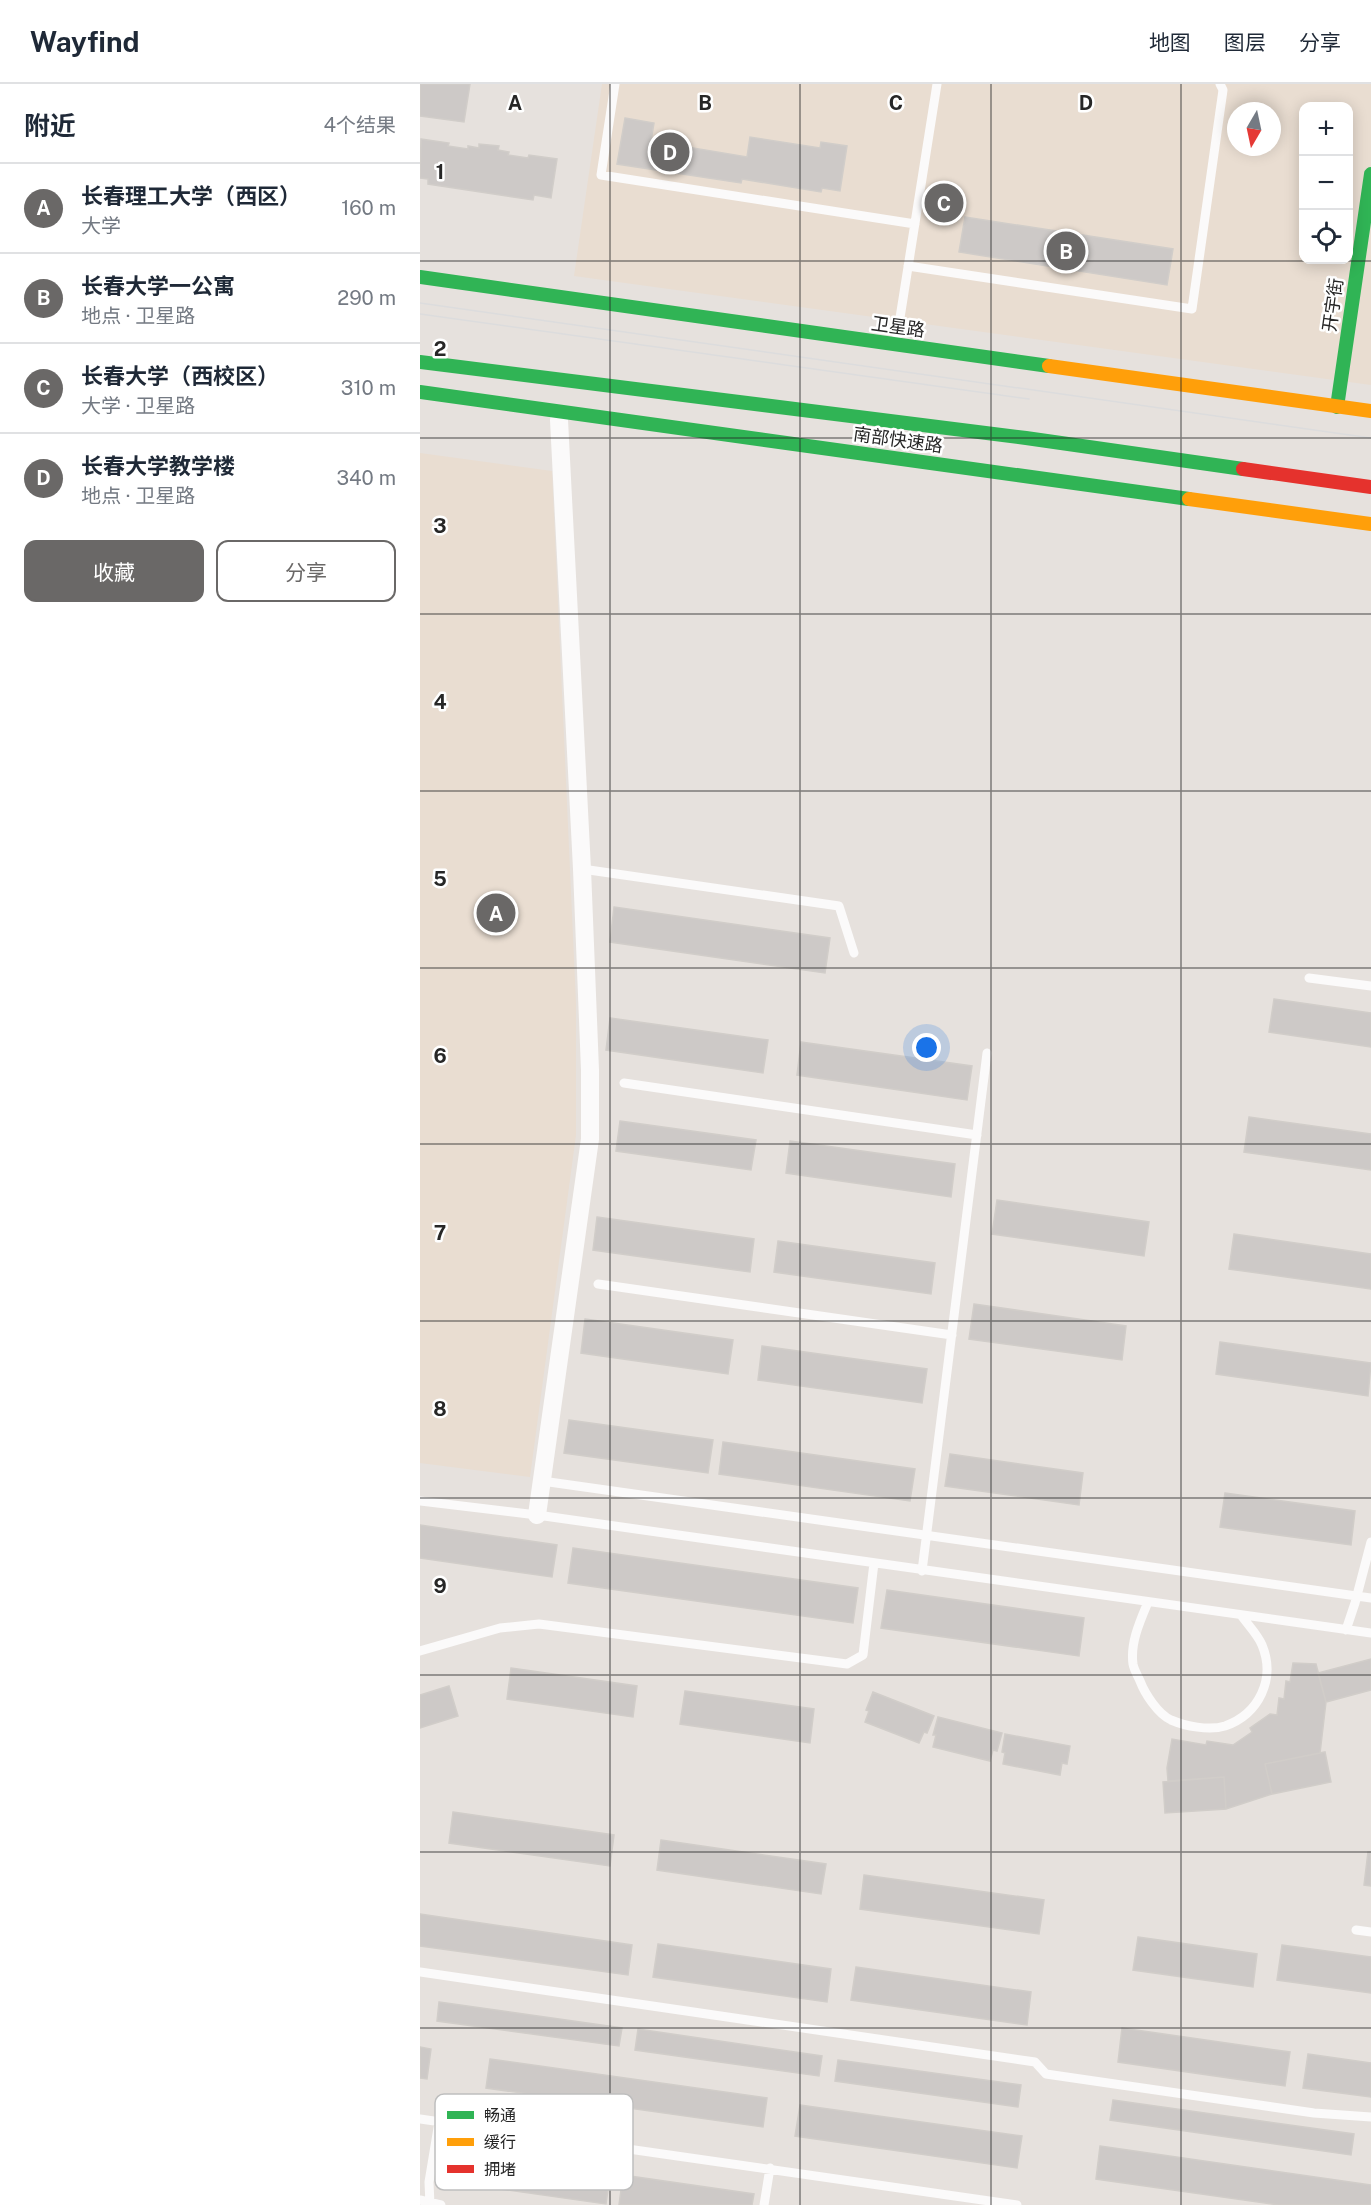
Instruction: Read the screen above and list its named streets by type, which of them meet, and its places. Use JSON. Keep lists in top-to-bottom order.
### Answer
{
  "streets": {
    "main road": ["开宇街", "卫星路", "南部快速路"]
  },
  "crossings": [
    ["开宇街", "卫星路"]
  ],
  "legend": ["畅通", "缓行", "拥堵"],
  "north": "bottom",
  "page": {
    "header": "Wayfind",
    "nav": ["地图", "图层", "分享"],
    "heading": ["附近", "4个结果"],
    "map_buttons": ["+", "−"],
    "pins": [
      "D",
      "C",
      "B",
      "A"
    ],
    "list": [
      {
        "mark": "A",
        "name": "长春理工大学（西区）",
        "note": "大学",
        "value": "160 m"
      },
      {
        "mark": "B",
        "name": "长春大学一公寓",
        "note": "地点 · 卫星路",
        "value": "290 m"
      },
      {
        "mark": "C",
        "name": "长春大学（西校区）",
        "note": "大学 · 卫星路",
        "value": "310 m"
      },
      {
        "mark": "D",
        "name": "长春大学教学楼",
        "note": "地点 · 卫星路",
        "value": "340 m"
      }
    ],
    "buttons": ["收藏", "分享"]
  },
  "grid": {
    "columns": [
      "A",
      "B",
      "C",
      "D"
    ],
    "rows": [
      "1",
      "2",
      "3",
      "4",
      "5",
      "6",
      "7",
      "8",
      "9"
    ]
  }
}
